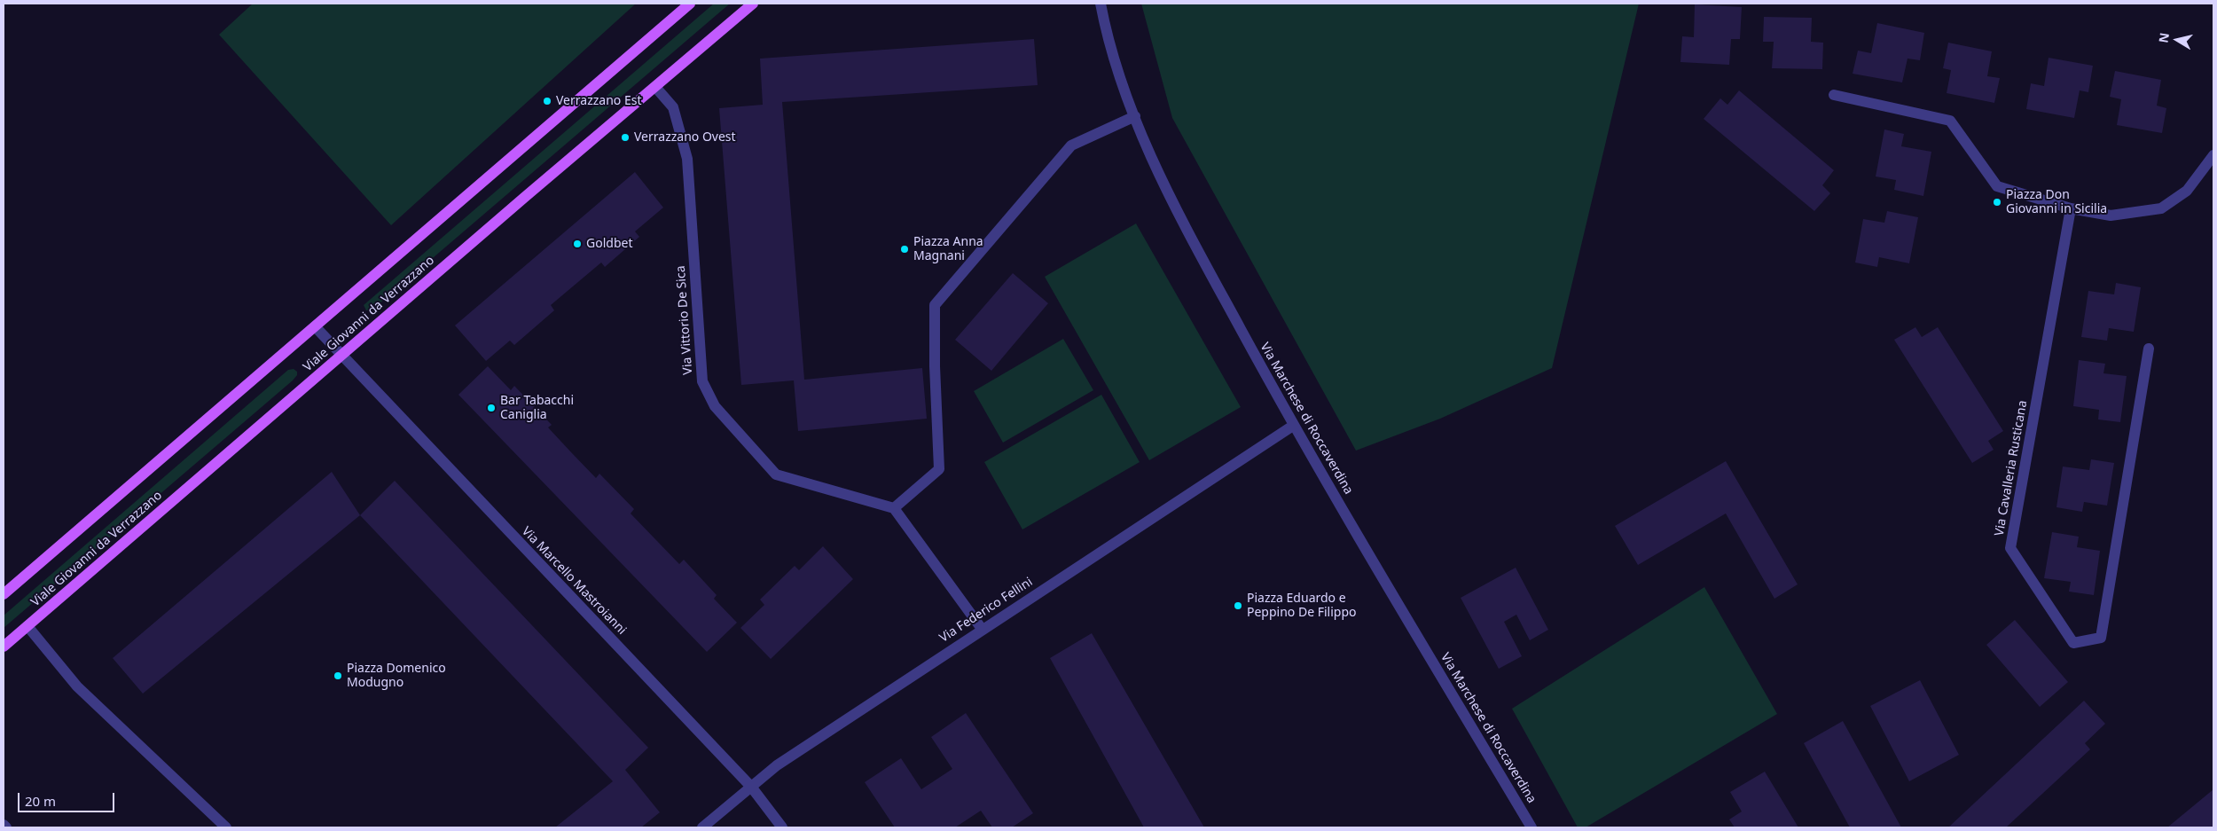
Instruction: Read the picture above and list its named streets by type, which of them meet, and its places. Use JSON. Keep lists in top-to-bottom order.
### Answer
{
  "streets": {
    "main road": ["Viale Giovanni da Verrazzano"],
    "street": [
      "Via Vittorio De Sica",
      "Via Marchese di Roccaverdina",
      "Via Cavalleria Rusticana",
      "Via Marcello Mastroianni",
      "Via Federico Fellini"
    ]
  },
  "crossings": [
    ["Viale Giovanni da Verrazzano", "Via Vittorio De Sica"],
    ["Viale Giovanni da Verrazzano", "Via Marcello Mastroianni"],
    ["Via Marchese di Roccaverdina", "Via Federico Fellini"],
    ["Via Marcello Mastroianni", "Via Federico Fellini"]
  ],
  "places": [
    "Verrazzano Est",
    "Verrazzano Ovest",
    "Piazza Don Giovanni in Sicilia",
    "Goldbet",
    "Piazza Anna Magnani",
    "Bar Tabacchi Caniglia",
    "Piazza Eduardo e Peppino De Filippo",
    "Piazza Domenico Modugno"
  ],
  "scale_bar": "20 m",
  "north": "left"
}
